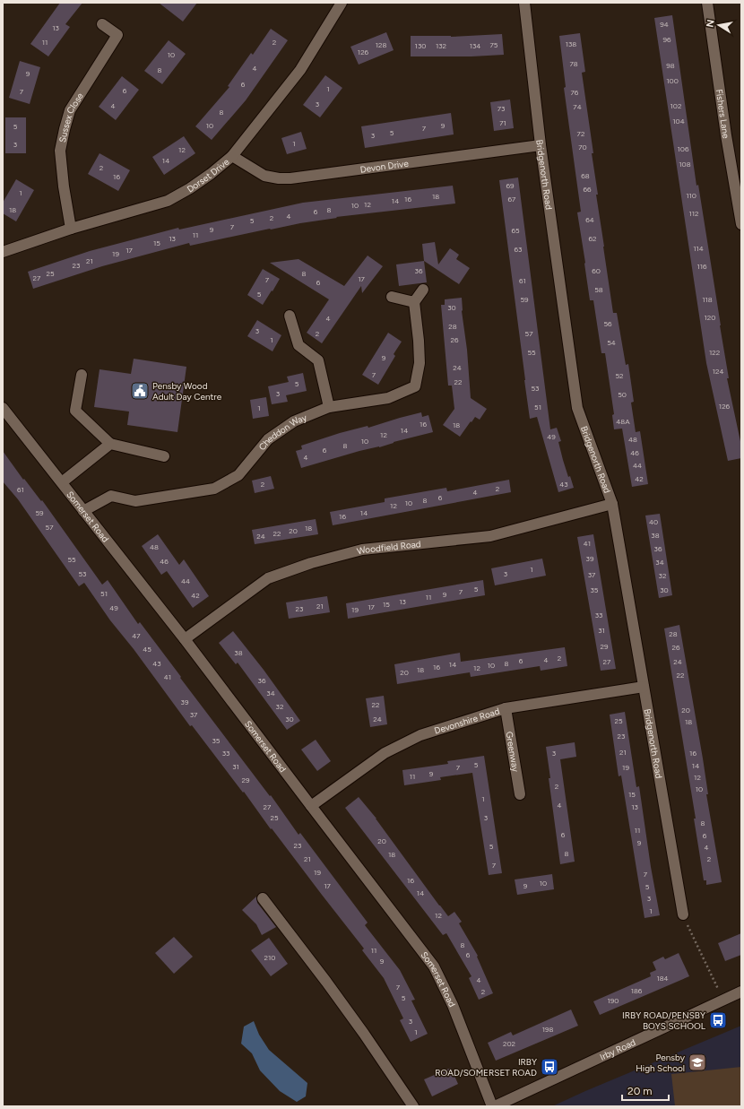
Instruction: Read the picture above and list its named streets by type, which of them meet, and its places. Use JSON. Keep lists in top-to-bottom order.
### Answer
{
  "streets": {
    "street": [
      "Fishers Lane",
      "Sussex Close",
      "Devon Drive",
      "Dorset Drive",
      "Bridgenorth Road",
      "Cheddon Way",
      "Somerset Road",
      "Woodfield Road",
      "Devonshire Road",
      "Greenway",
      "Irby Road"
    ]
  },
  "crossings": [
    ["Sussex Close", "Dorset Drive"],
    ["Devon Drive", "Dorset Drive"],
    ["Devon Drive", "Bridgenorth Road"],
    ["Bridgenorth Road", "Woodfield Road"],
    ["Bridgenorth Road", "Devonshire Road"],
    ["Cheddon Way", "Somerset Road"],
    ["Somerset Road", "Woodfield Road"],
    ["Somerset Road", "Devonshire Road"],
    ["Somerset Road", "Irby Road"],
    ["Devonshire Road", "Greenway"]
  ],
  "places": {
    "public building": ["Pensby Wood Adult Day Centre"],
    "bus stop": ["IRBY ROAD/PENSBY BOYS SCHOOL", "IRBY ROAD/SOMERSET ROAD"],
    "school or university": ["Pensby High School"]
  },
  "house_numbers": [
    "94",
    "13",
    "96",
    "11",
    "2",
    "138",
    "128",
    "75",
    "130",
    "132",
    "134",
    "126",
    "10",
    "78",
    "98",
    "4",
    "8",
    "9",
    "100",
    "6",
    "1",
    "6",
    "7",
    "76",
    "3",
    "4",
    "102",
    "74",
    "73",
    "8",
    "104",
    "71",
    "10",
    "9",
    "5",
    "7",
    "5",
    "72",
    "3",
    "1",
    "3",
    "70",
    "106",
    "12",
    "14",
    "108",
    "2",
    "68",
    "16",
    "69",
    "66",
    "1",
    "110",
    "18",
    "16",
    "67",
    "14",
    "12",
    "10",
    "18",
    "8",
    "6",
    "112",
    "4",
    "2",
    "64",
    "5",
    "7",
    "9",
    "65",
    "11",
    "13",
    "62",
    "15",
    "114",
    "63",
    "17",
    "19",
    "21",
    "23",
    "116",
    "36",
    "60",
    "25",
    "8",
    "27",
    "17",
    "7",
    "61",
    "6",
    "58",
    "5",
    "59",
    "118",
    "30",
    "120",
    "4",
    "56",
    "28",
    "3",
    "2",
    "57",
    "1",
    "26",
    "54",
    "55",
    "122",
    "9",
    "24",
    "124",
    "7",
    "52",
    "22",
    "5",
    "53",
    "3",
    "50",
    "126",
    "51",
    "1",
    "48A",
    "16",
    "18",
    "14",
    "12",
    "49",
    "48",
    "10",
    "8",
    "6",
    "46",
    "4",
    "44",
    "42",
    "2",
    "43",
    "2",
    "61",
    "4",
    "6",
    "8",
    "10",
    "12",
    "59",
    "14",
    "16",
    "40",
    "57",
    "18",
    "20",
    "22",
    "38",
    "24",
    "41",
    "48",
    "36",
    "39",
    "55",
    "46",
    "34",
    "1",
    "53",
    "3",
    "37",
    "32",
    "44",
    "5",
    "35",
    "30",
    "7",
    "51",
    "9",
    "42",
    "11",
    "13",
    "15",
    "21",
    "17",
    "49",
    "23",
    "19",
    "33",
    "31",
    "28",
    "47",
    "29",
    "26",
    "45",
    "38",
    "2",
    "4",
    "6",
    "27",
    "24",
    "43",
    "8",
    "14",
    "10",
    "16",
    "12",
    "18",
    "20",
    "22",
    "41",
    "36",
    "34",
    "39",
    "22",
    "32",
    "20",
    "37",
    "30",
    "24",
    "25",
    "18",
    "23",
    "35",
    "21",
    "33",
    "3",
    "16",
    "5",
    "14",
    "31",
    "7",
    "19",
    "9",
    "11",
    "12",
    "29",
    "2",
    "10",
    "15",
    "1",
    "4",
    "27",
    "13",
    "25",
    "3",
    "8",
    "11",
    "6",
    "6",
    "20",
    "9",
    "23",
    "5",
    "4",
    "8",
    "18",
    "21",
    "2",
    "7",
    "19",
    "7",
    "16",
    "10",
    "17",
    "9",
    "5",
    "14",
    "3",
    "1",
    "12",
    "8",
    "11",
    "6",
    "210",
    "9",
    "184",
    "4",
    "7",
    "186",
    "2",
    "5",
    "190",
    "3",
    "198",
    "1",
    "202"
  ],
  "scale_bar": "20 m",
  "north": "left"
}
